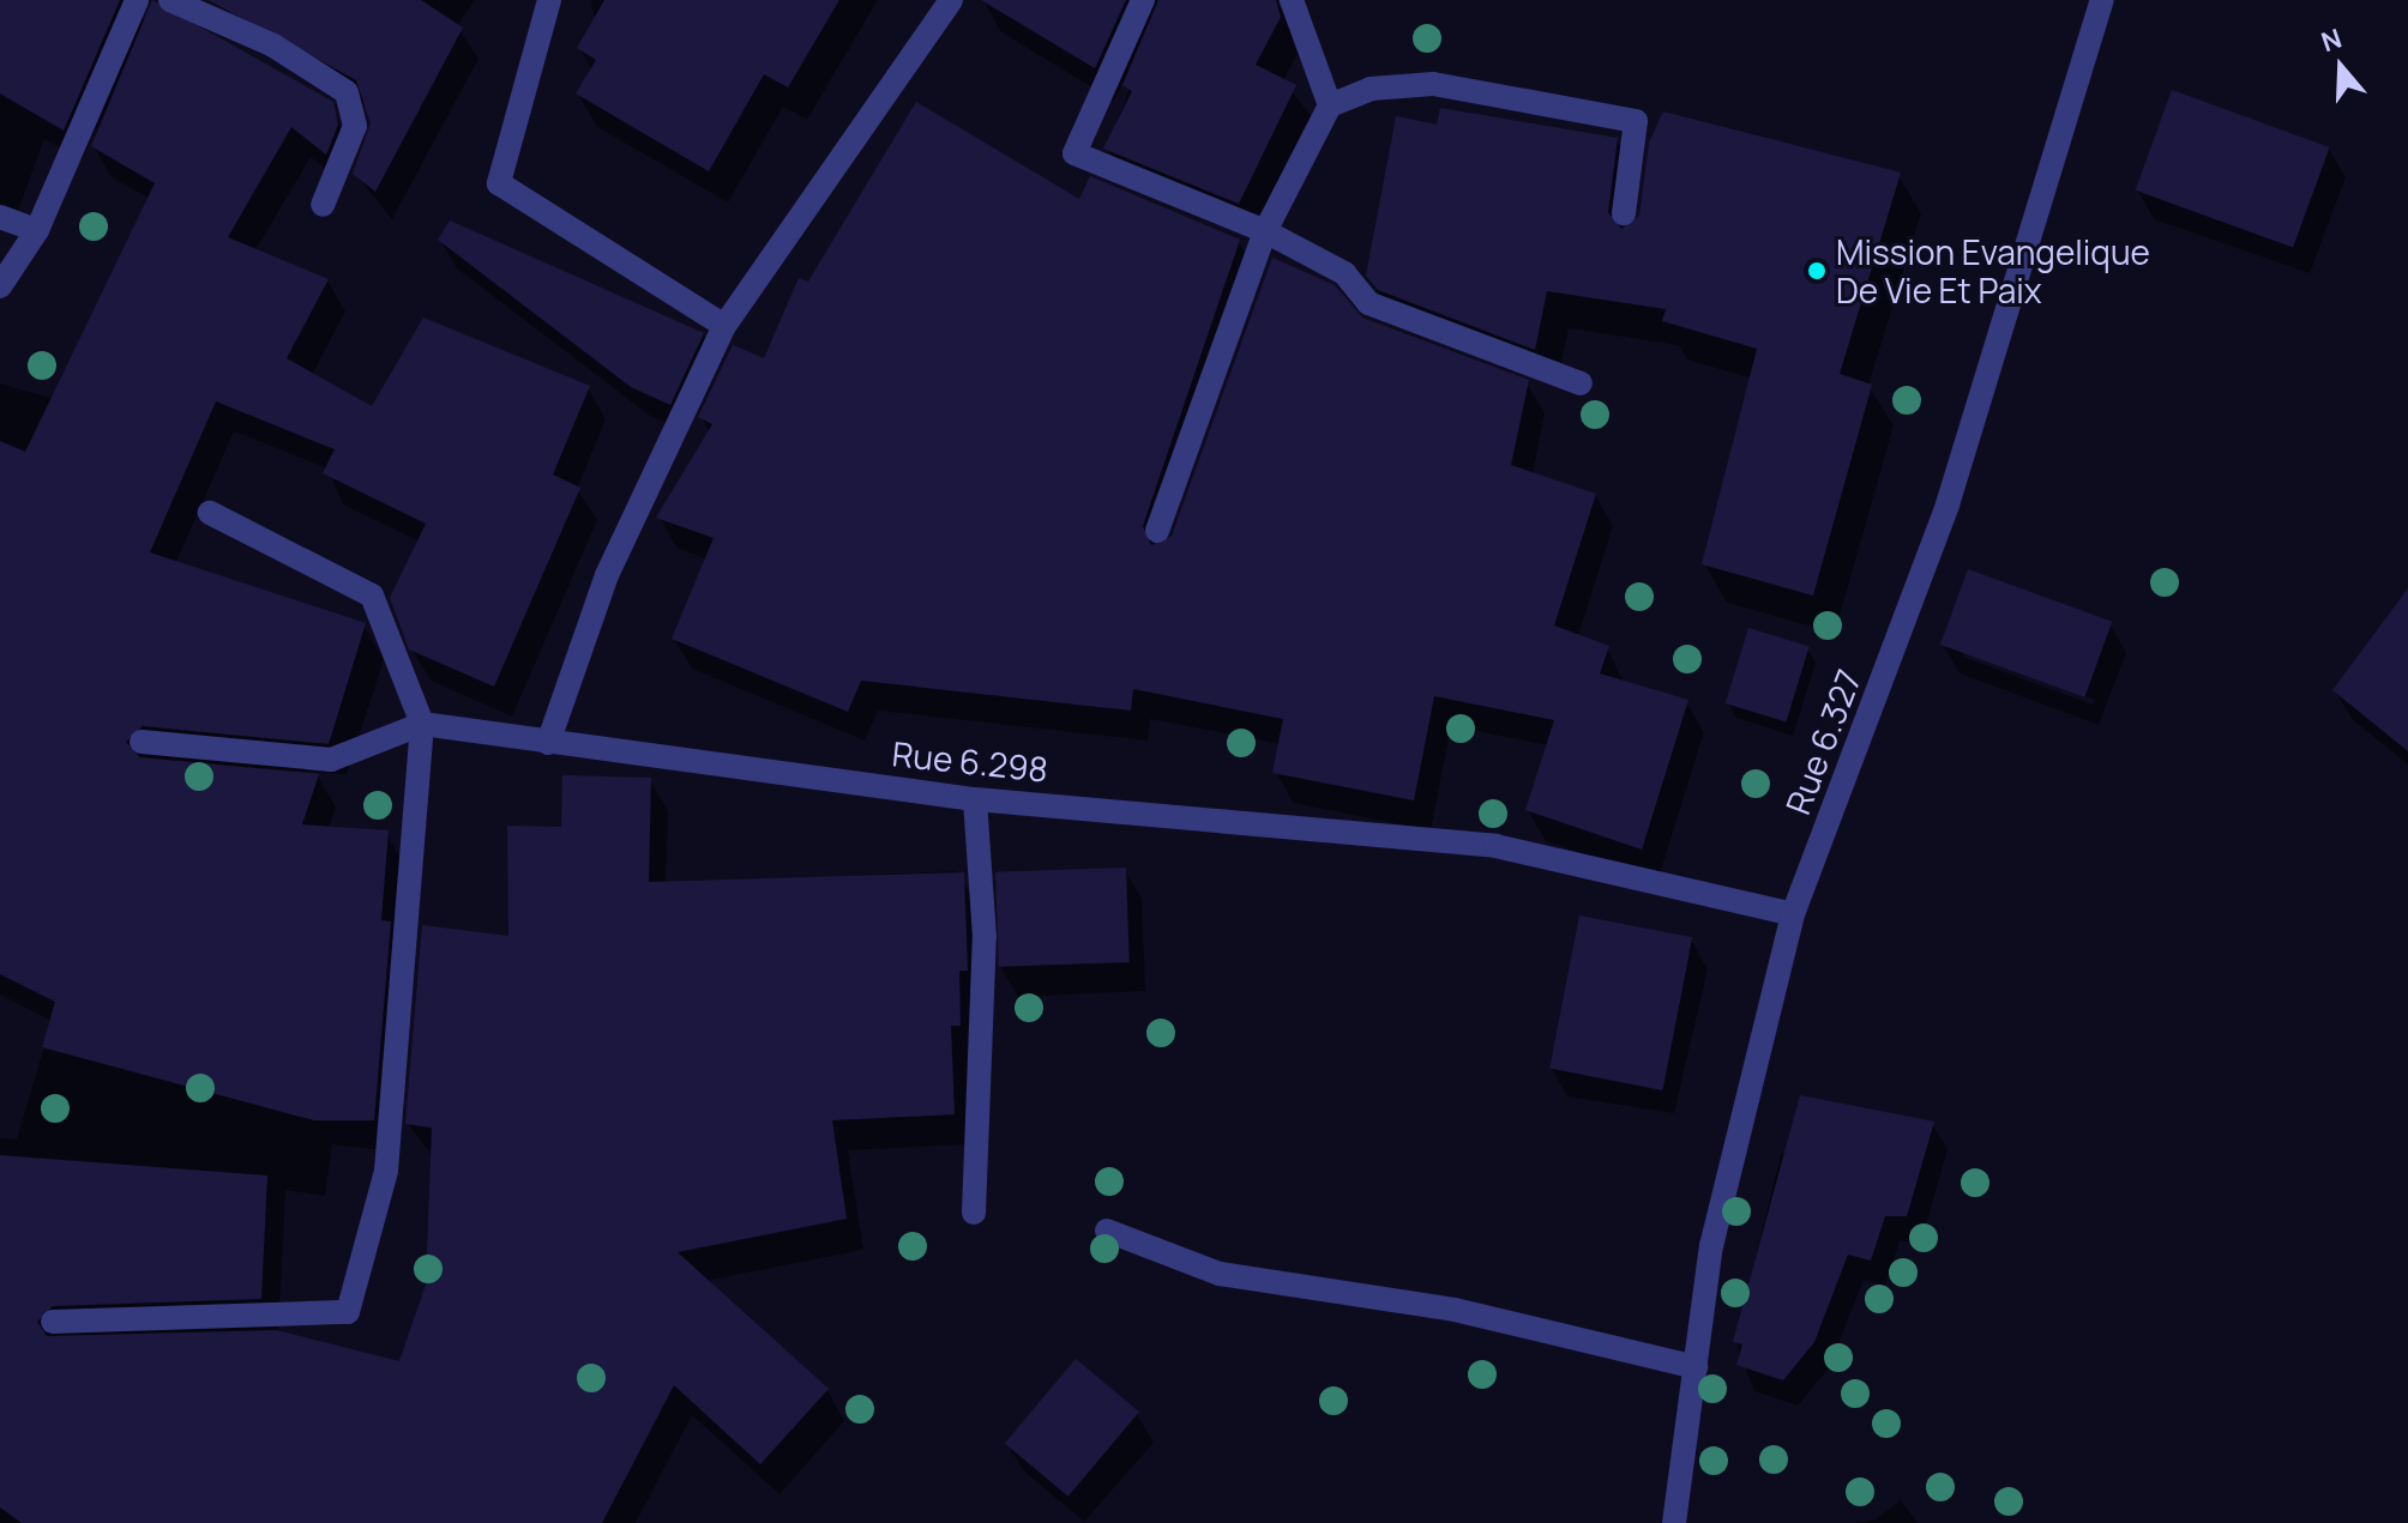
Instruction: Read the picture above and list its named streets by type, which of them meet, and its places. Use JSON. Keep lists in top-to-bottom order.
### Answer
{
  "streets": {
    "street": ["Rue 6.327", "Rue 6.298"]
  },
  "crossings": [
    ["Rue 6.327", "Rue 6.298"]
  ],
  "places": ["Mission Evangelique De Vie Et Paix"],
  "north": "top"
}
